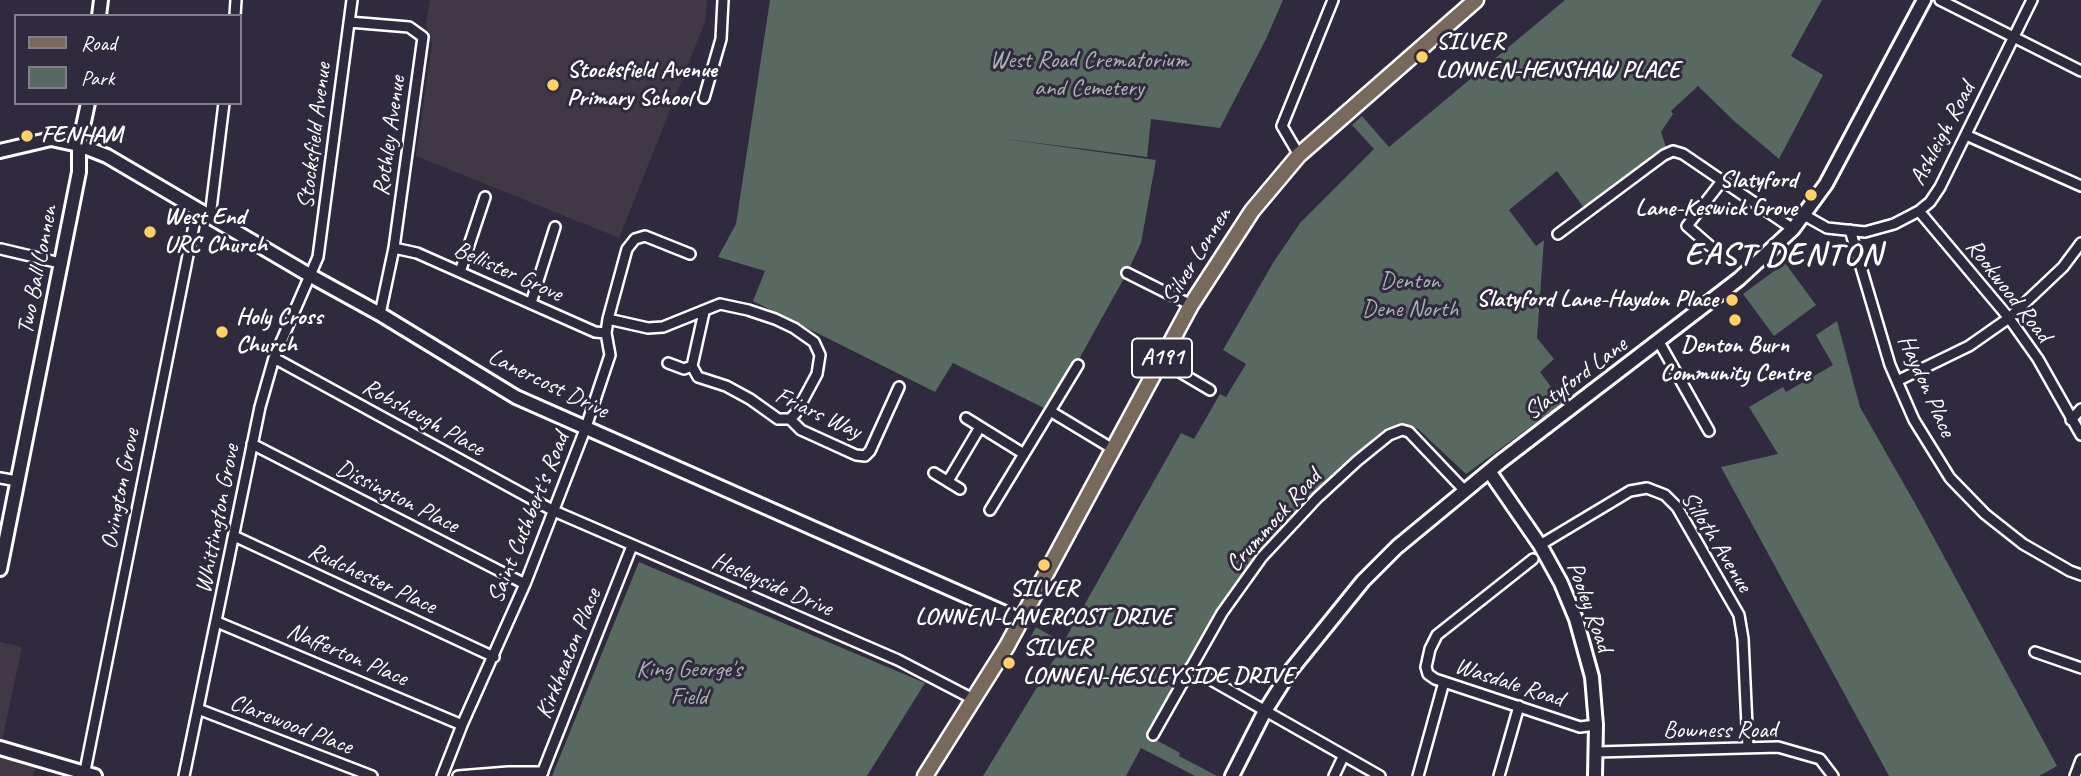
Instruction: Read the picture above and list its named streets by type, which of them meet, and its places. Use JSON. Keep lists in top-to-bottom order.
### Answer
{
  "streets": {
    "main road": ["Silver Lonnen", "A191"],
    "street": [
      "Ashleigh Road",
      "Stocksfield Avenue",
      "Rothley Avenue",
      "Two Ball Lonnen",
      "Bellister Grove",
      "Rookwood Road",
      "Slatyford Lane",
      "Lanercost Drive",
      "Haydon Place",
      "Friars Way",
      "Robsheugh Place",
      "Ovington Grove",
      "Dissington Place",
      "Saint Cuthbert's Road",
      "Whittington Grove",
      "Crummock Road",
      "Silloth Avenue",
      "Rudchester Place",
      "Hesleyside Drive",
      "Pooley Road",
      "Kirkheaton Place",
      "Nafferton Place",
      "Wasdale Road",
      "Clarewood Place",
      "Bowness Road"
    ]
  },
  "crossings": [
    ["Ashleigh Road", "Rookwood Road"],
    ["Ashleigh Road", "Slatyford Lane"],
    ["Ashleigh Road", "Haydon Place"],
    ["Stocksfield Avenue", "Rothley Avenue"],
    ["Stocksfield Avenue", "Lanercost Drive"],
    ["Stocksfield Avenue", "Whittington Grove"],
    ["Rothley Avenue", "Bellister Grove"],
    ["Rothley Avenue", "Lanercost Drive"],
    ["Silver Lonnen", "Lanercost Drive"],
    ["Silver Lonnen", "Hesleyside Drive"],
    ["Two Ball Lonnen", "Lanercost Drive"],
    ["Bellister Grove", "Saint Cuthbert's Road"],
    ["Slatyford Lane", "Crummock Road"],
    ["Slatyford Lane", "Pooley Road"],
    ["Lanercost Drive", "Ovington Grove"],
    ["Lanercost Drive", "Saint Cuthbert's Road"],
    ["Lanercost Drive", "Whittington Grove"],
    ["Robsheugh Place", "Saint Cuthbert's Road"],
    ["Robsheugh Place", "Whittington Grove"],
    ["Robsheugh Place", "Hesleyside Drive"],
    ["Dissington Place", "Saint Cuthbert's Road"],
    ["Dissington Place", "Whittington Grove"],
    ["Saint Cuthbert's Road", "Rudchester Place"],
    ["Saint Cuthbert's Road", "Hesleyside Drive"],
    ["Saint Cuthbert's Road", "Nafferton Place"],
    ["Whittington Grove", "Rudchester Place"],
    ["Whittington Grove", "Nafferton Place"],
    ["Whittington Grove", "Clarewood Place"],
    ["Silloth Avenue", "Pooley Road"],
    ["Silloth Avenue", "Bowness Road"],
    ["Hesleyside Drive", "Kirkheaton Place"],
    ["Pooley Road", "Wasdale Road"],
    ["Pooley Road", "Bowness Road"]
  ],
  "districts": ["EAST DENTON"],
  "parks": ["West Road Crematorium and Cemetery", "Denton Dene North", "King George's Field"],
  "places": [
    "SILVER LONNEN-HENSHAW PLACE",
    "Stocksfield Avenue Primary School",
    "FENHAM",
    "Slatyford Lane-Keswick Grove",
    "West End URC Church",
    "Slatyford Lane-Haydon Place",
    "Denton Burn Community Centre",
    "Holy Cross Church",
    "SILVER LONNEN-LANERCOST DRIVE",
    "SILVER LONNEN-HESLEYSIDE DRIVE"
  ],
  "legend": ["Road", "Park"]
}
